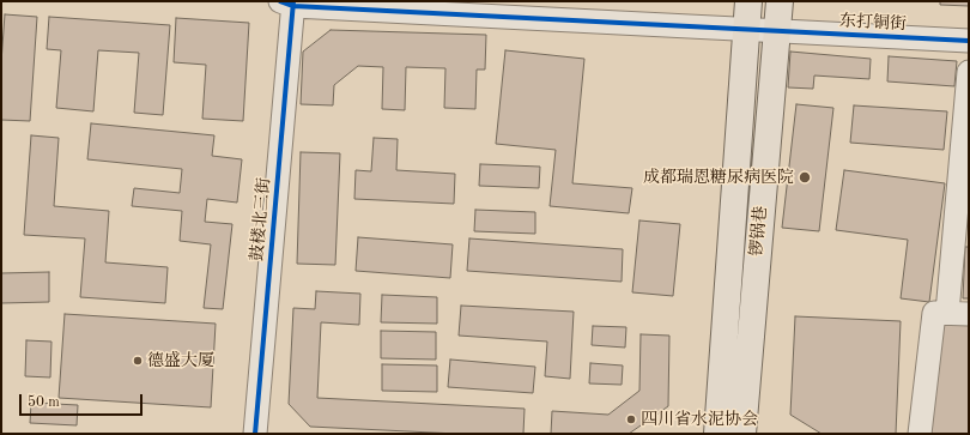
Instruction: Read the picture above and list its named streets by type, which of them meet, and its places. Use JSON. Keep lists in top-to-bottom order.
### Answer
{
  "streets": {
    "main road": ["锣锅巷"],
    "street": ["东打铜街", "鼓楼北三街"]
  },
  "crossings": [
    ["东打铜街", "鼓楼北三街"],
    ["东打铜街", "锣锅巷"]
  ],
  "places": ["成都瑞恩糖尿病医院", "德盛大厦", "四川省水泥协会"],
  "scale_bar": "50 m"
}
